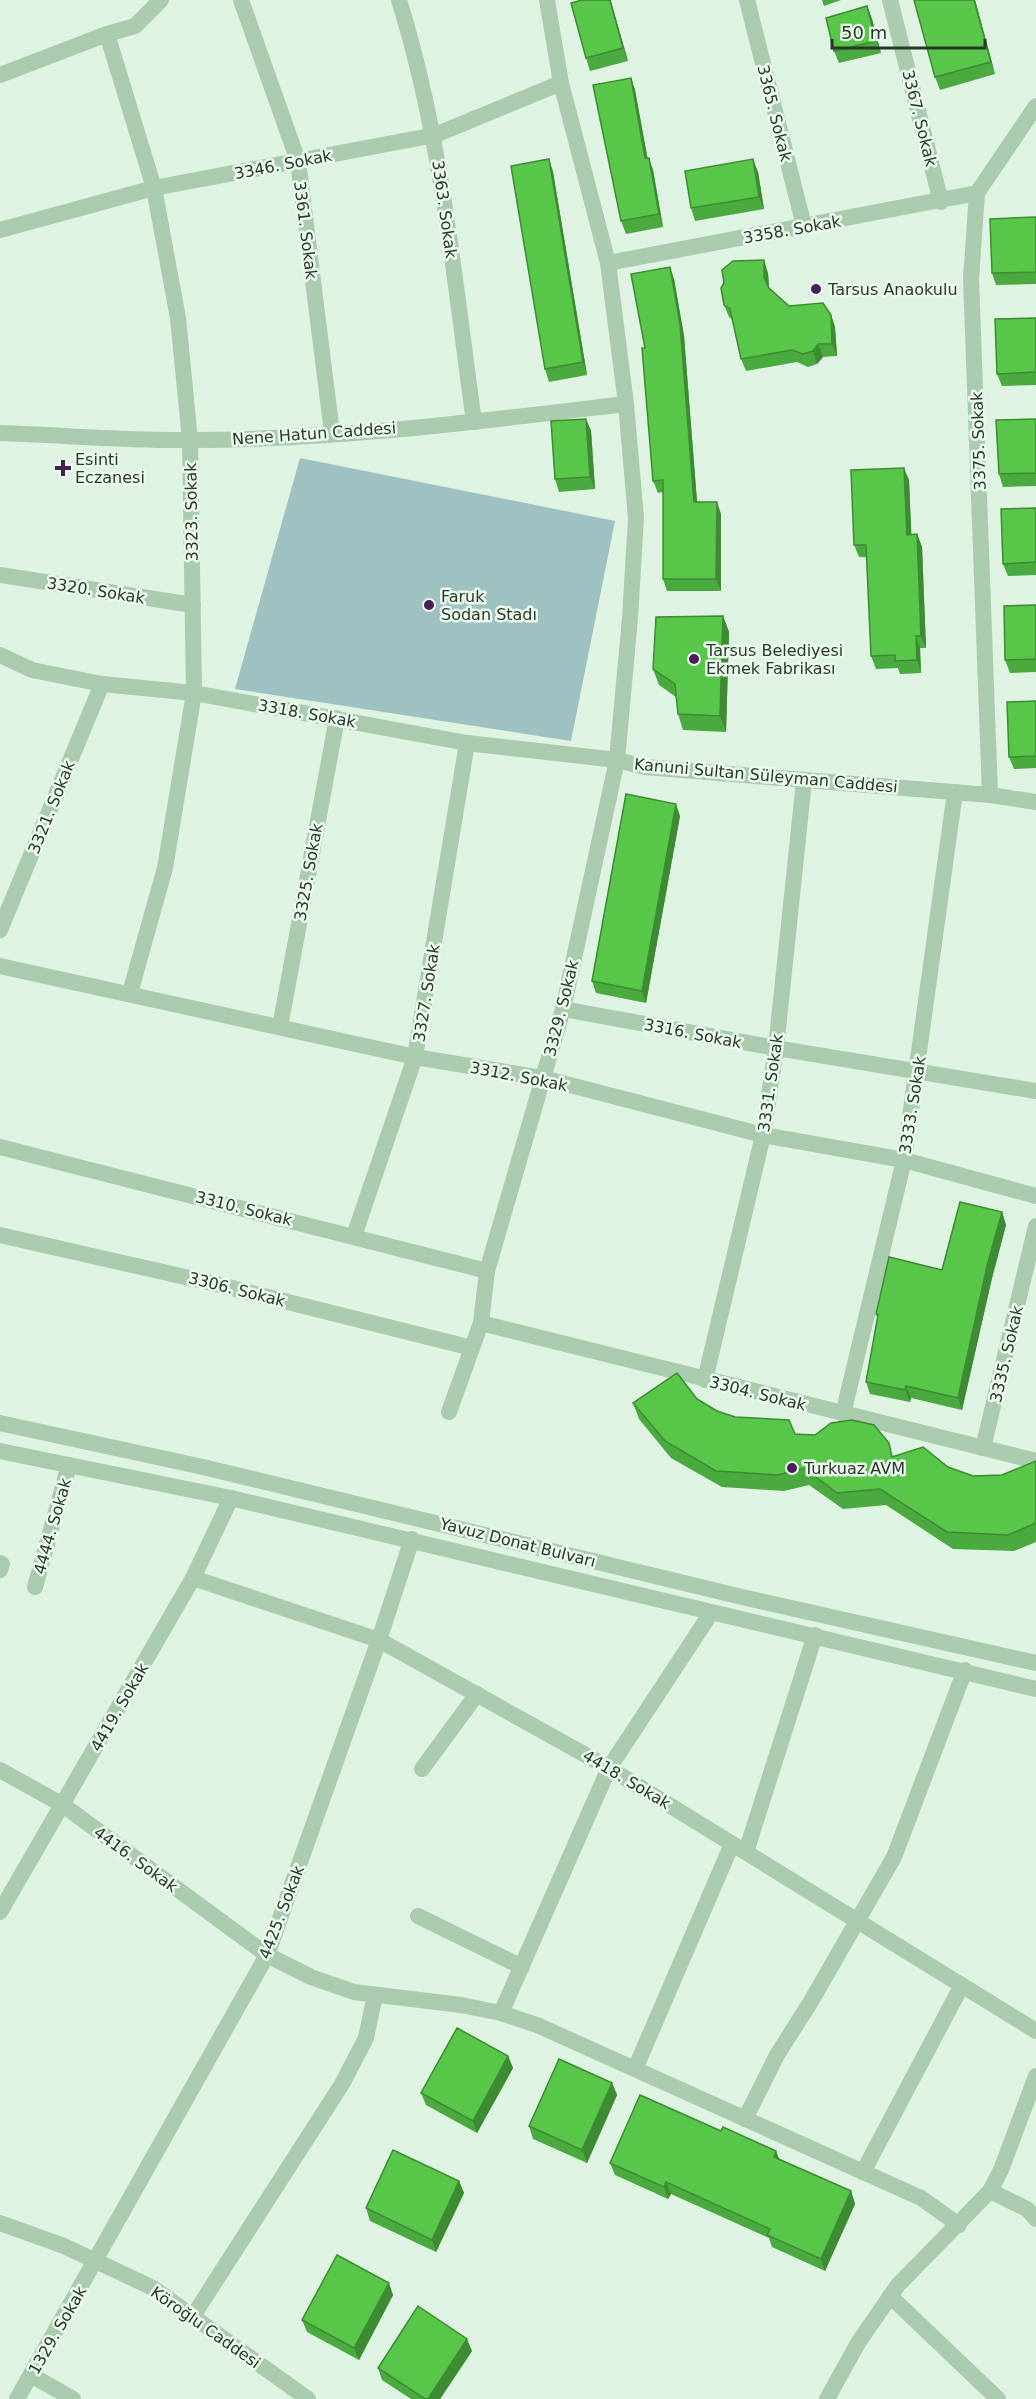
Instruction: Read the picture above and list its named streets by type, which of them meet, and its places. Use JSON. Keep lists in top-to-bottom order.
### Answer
{
  "streets": {
    "street": [
      "3365. Sokak",
      "3367. Sokak",
      "3346. Sokak",
      "3363. Sokak",
      "3358. Sokak",
      "3361. Sokak",
      "Nene Hatun Caddesi",
      "3375. Sokak",
      "3323. Sokak",
      "3320. Sokak",
      "3318. Sokak",
      "Kanuni Sultan Süleyman Caddesi",
      "3321. Sokak",
      "3325. Sokak",
      "3327. Sokak",
      "3329. Sokak",
      "3316. Sokak",
      "3312. Sokak",
      "3331. Sokak",
      "3333. Sokak",
      "3310. Sokak",
      "3306. Sokak",
      "3335. Sokak",
      "3304. Sokak",
      "4444. Sokak",
      "Yavuz Donat Bulvarı",
      "4419. Sokak",
      "4418. Sokak",
      "4416. Sokak",
      "4425. Sokak",
      "Köroğlu Caddesi",
      "1329. Sokak"
    ]
  },
  "crossings": [
    ["3365. Sokak", "3358. Sokak"],
    ["3367. Sokak", "3358. Sokak"],
    ["3346. Sokak", "3363. Sokak"],
    ["3346. Sokak", "3361. Sokak"],
    ["3346. Sokak", "3323. Sokak"],
    ["3346. Sokak", "Kanuni Sultan Süleyman Caddesi"],
    ["3363. Sokak", "Nene Hatun Caddesi"],
    ["3358. Sokak", "3375. Sokak"],
    ["3358. Sokak", "Kanuni Sultan Süleyman Caddesi"],
    ["3361. Sokak", "Nene Hatun Caddesi"],
    ["Nene Hatun Caddesi", "3323. Sokak"],
    ["Nene Hatun Caddesi", "Kanuni Sultan Süleyman Caddesi"],
    ["3375. Sokak", "Kanuni Sultan Süleyman Caddesi"],
    ["3323. Sokak", "3320. Sokak"],
    ["3323. Sokak", "3318. Sokak"],
    ["3323. Sokak", "3312. Sokak"],
    ["3318. Sokak", "Kanuni Sultan Süleyman Caddesi"],
    ["3318. Sokak", "3321. Sokak"],
    ["3318. Sokak", "3325. Sokak"],
    ["3318. Sokak", "3327. Sokak"],
    ["3318. Sokak", "3329. Sokak"],
    ["Kanuni Sultan Süleyman Caddesi", "3329. Sokak"],
    ["Kanuni Sultan Süleyman Caddesi", "3331. Sokak"],
    ["Kanuni Sultan Süleyman Caddesi", "3333. Sokak"],
    ["3325. Sokak", "3312. Sokak"],
    ["3327. Sokak", "3312. Sokak"],
    ["3327. Sokak", "3310. Sokak"],
    ["3329. Sokak", "3316. Sokak"],
    ["3329. Sokak", "3312. Sokak"],
    ["3329. Sokak", "3310. Sokak"],
    ["3329. Sokak", "3306. Sokak"],
    ["3329. Sokak", "3304. Sokak"],
    ["3316. Sokak", "3331. Sokak"],
    ["3316. Sokak", "3333. Sokak"],
    ["3312. Sokak", "3331. Sokak"],
    ["3312. Sokak", "3333. Sokak"],
    ["3331. Sokak", "3304. Sokak"],
    ["3333. Sokak", "3304. Sokak"],
    ["3335. Sokak", "3304. Sokak"],
    ["4444. Sokak", "Yavuz Donat Bulvarı"],
    ["Yavuz Donat Bulvarı", "4419. Sokak"],
    ["Yavuz Donat Bulvarı", "4425. Sokak"],
    ["4419. Sokak", "4418. Sokak"],
    ["4419. Sokak", "4416. Sokak"],
    ["4418. Sokak", "4425. Sokak"],
    ["4416. Sokak", "4425. Sokak"],
    ["4425. Sokak", "Köroğlu Caddesi"],
    ["4425. Sokak", "1329. Sokak"],
    ["Köroğlu Caddesi", "1329. Sokak"]
  ],
  "places": {
    "other": [
      "Tarsus Anaokulu",
      "Faruk Sodan Stadı",
      "Tarsus Belediyesi Ekmek Fabrikası",
      "Turkuaz AVM"
    ],
    "health": ["Esinti Eczanesi"]
  },
  "scale_bar": "50 m"
}
